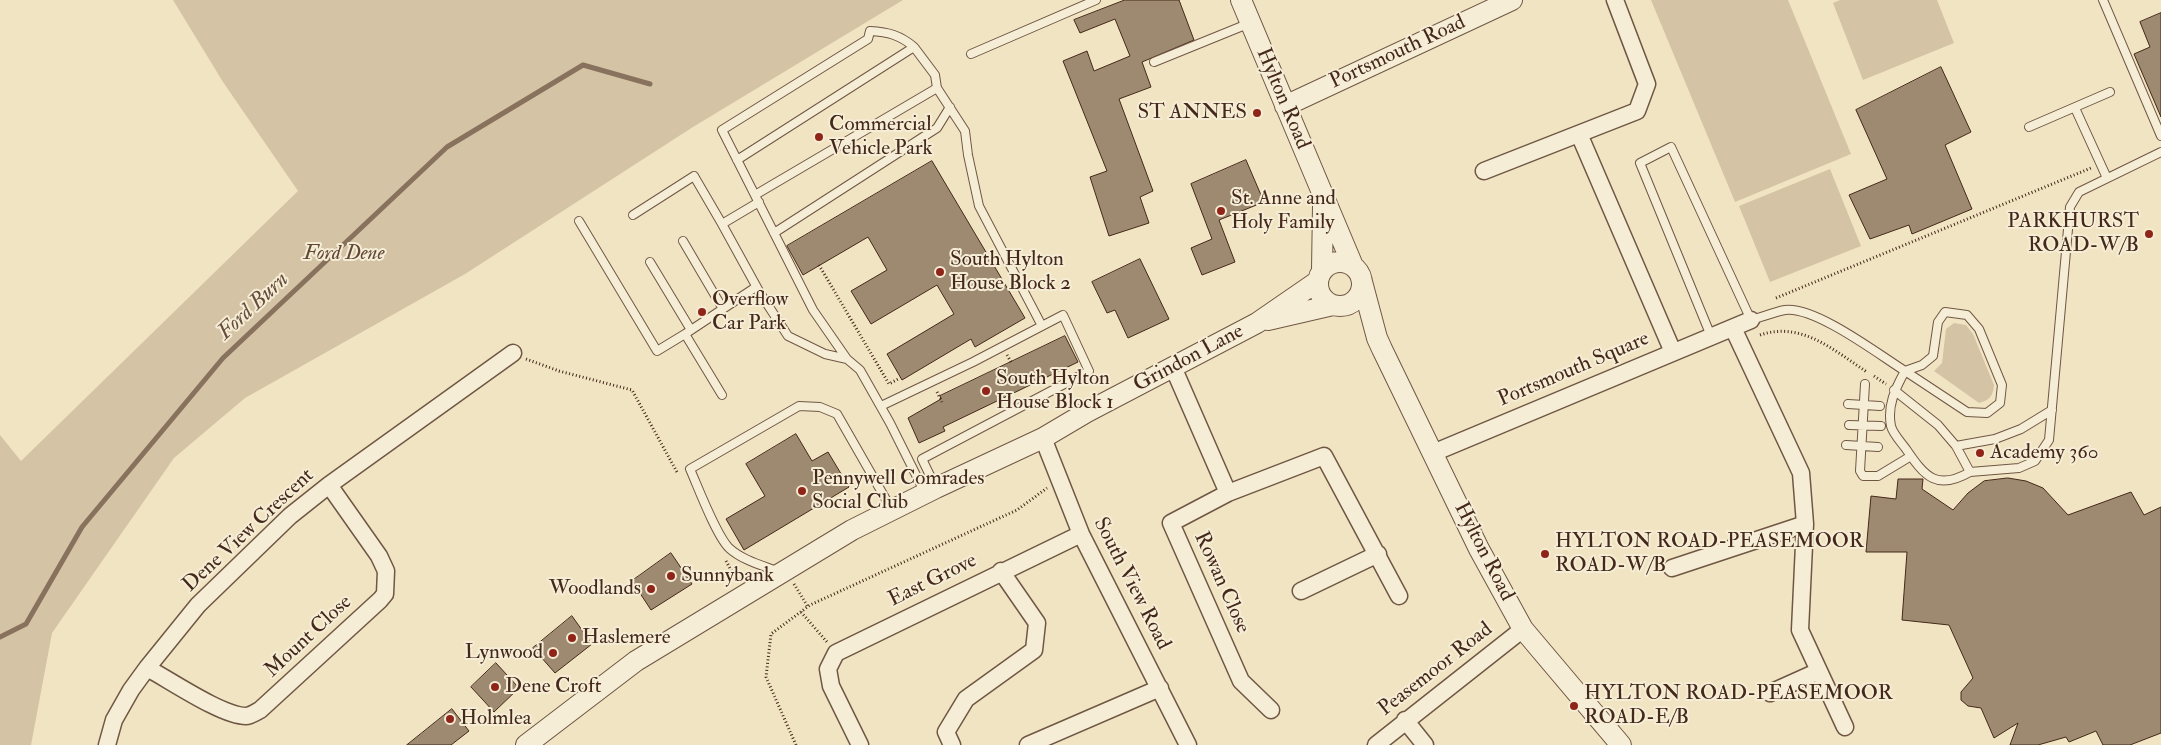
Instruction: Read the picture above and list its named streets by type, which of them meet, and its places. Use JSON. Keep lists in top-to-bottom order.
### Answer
{
  "streets": {
    "street": [
      "Portsmouth Road",
      "Hylton Road",
      "Grindon Lane",
      "Portsmouth Square",
      "Dene View Crescent",
      "East Grove",
      "Rowan Close",
      "South View Road",
      "Mount Close",
      "Peasemoor Road"
    ]
  },
  "crossings": [
    ["Portsmouth Road", "Hylton Road"],
    ["Hylton Road", "Grindon Lane"],
    ["Hylton Road", "Portsmouth Square"],
    ["Hylton Road", "Peasemoor Road"],
    ["Grindon Lane", "South View Road"],
    ["Dene View Crescent", "Mount Close"],
    ["East Grove", "South View Road"]
  ],
  "water": ["Ford Burn"],
  "parks": ["Ford Dene"],
  "places": [
    "ST ANNES",
    "Commercial Vehicle Park",
    "St. Anne and Holy Family",
    "PARKHURST ROAD-W/B",
    "South Hylton House Block 2",
    "Overflow Car Park",
    "South Hylton House Block 1",
    "Academy 360",
    "Pennywell Comrades Social Club",
    "HYLTON ROAD-PEASEMOOR ROAD-W/B",
    "Sunnybank",
    "Woodlands",
    "Haslemere",
    "Lynwood",
    "Dene Croft",
    "HYLTON ROAD-PEASEMOOR ROAD-E/B",
    "Holmlea"
  ]
}
